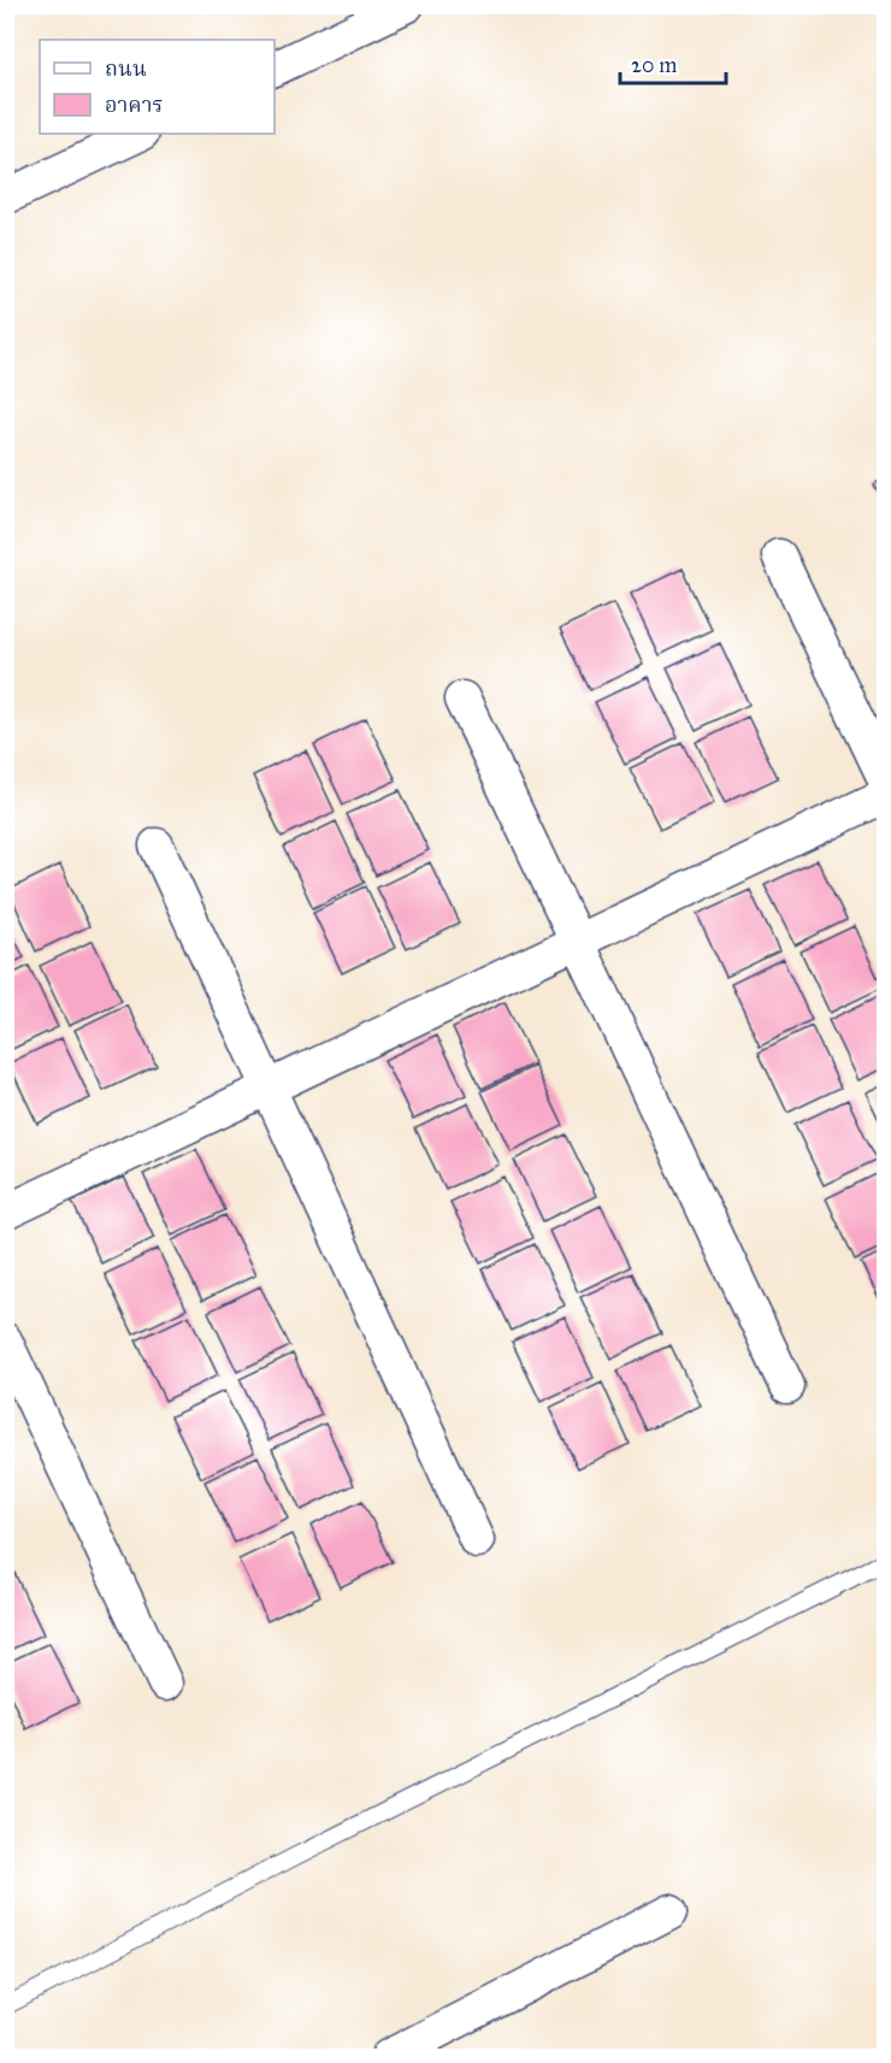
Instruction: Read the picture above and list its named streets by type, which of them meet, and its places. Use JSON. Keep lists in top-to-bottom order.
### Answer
{
  "legend": ["ถนน", "อาคาร"],
  "scale_bar": "20 m"
}
